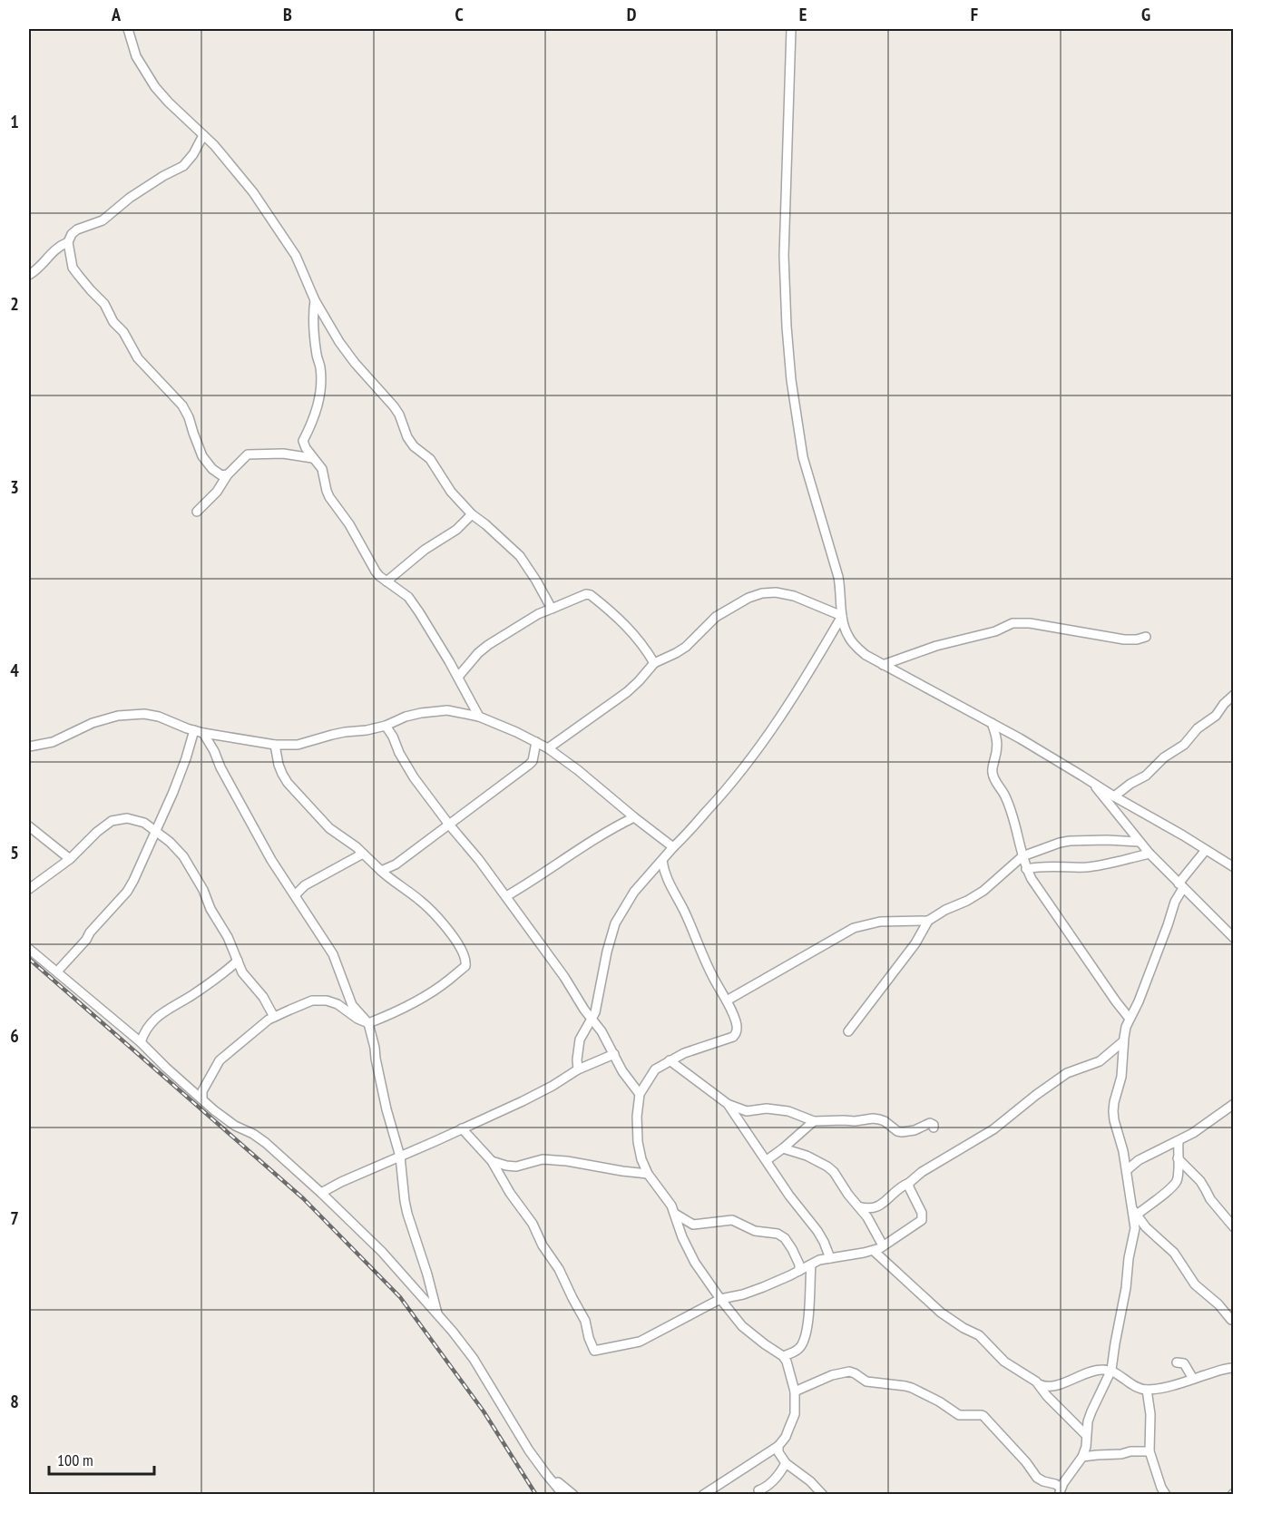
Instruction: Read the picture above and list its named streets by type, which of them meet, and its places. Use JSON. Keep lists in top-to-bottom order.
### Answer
{
  "scale_bar": "100 m",
  "grid": {
    "columns": [
      "A",
      "B",
      "C",
      "D",
      "E",
      "F",
      "G"
    ],
    "rows": [
      "1",
      "2",
      "3",
      "4",
      "5",
      "6",
      "7",
      "8"
    ]
  }
}
